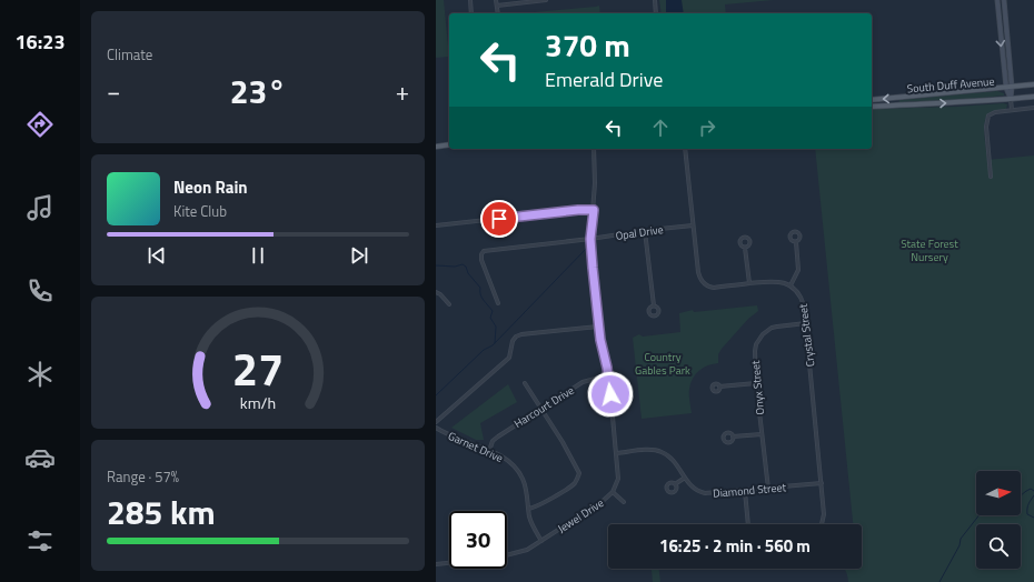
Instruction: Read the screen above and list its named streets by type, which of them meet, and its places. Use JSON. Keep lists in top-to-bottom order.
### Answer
{
  "streets": {
    "main road": ["South Duff Avenue"],
    "street": [
      "Opal Drive",
      "Crystal Street",
      "Onyx Street",
      "Harcourt Drive",
      "Garnet Drive",
      "Diamond Street",
      "Jewel Drive"
    ]
  },
  "crossings": [
    ["Opal Drive", "Jewel Drive"],
    ["Crystal Street", "Onyx Street"],
    ["Crystal Street", "Diamond Street"],
    ["Onyx Street", "Diamond Street"],
    ["Harcourt Drive", "Garnet Drive"],
    ["Harcourt Drive", "Jewel Drive"],
    ["Garnet Drive", "Jewel Drive"],
    ["Diamond Street", "Jewel Drive"]
  ],
  "parks": ["State Forest Nursery", "Country Gables Park"],
  "north": "right",
  "page": {
    "tabs": "16:23",
    "tile": [
      "Climate",
      ["Range · 57%", "285 km"]
    ],
    "turn": ["370 m", "Emerald Drive"],
    "heat": ["−", "23°", "+"],
    "song": ["Neon Rain", "Kite Club"],
    "limit": "30",
    "trip": "16:25 · 2 min · 560 m",
    "gauge": ["27", "km/h"]
  }
}
